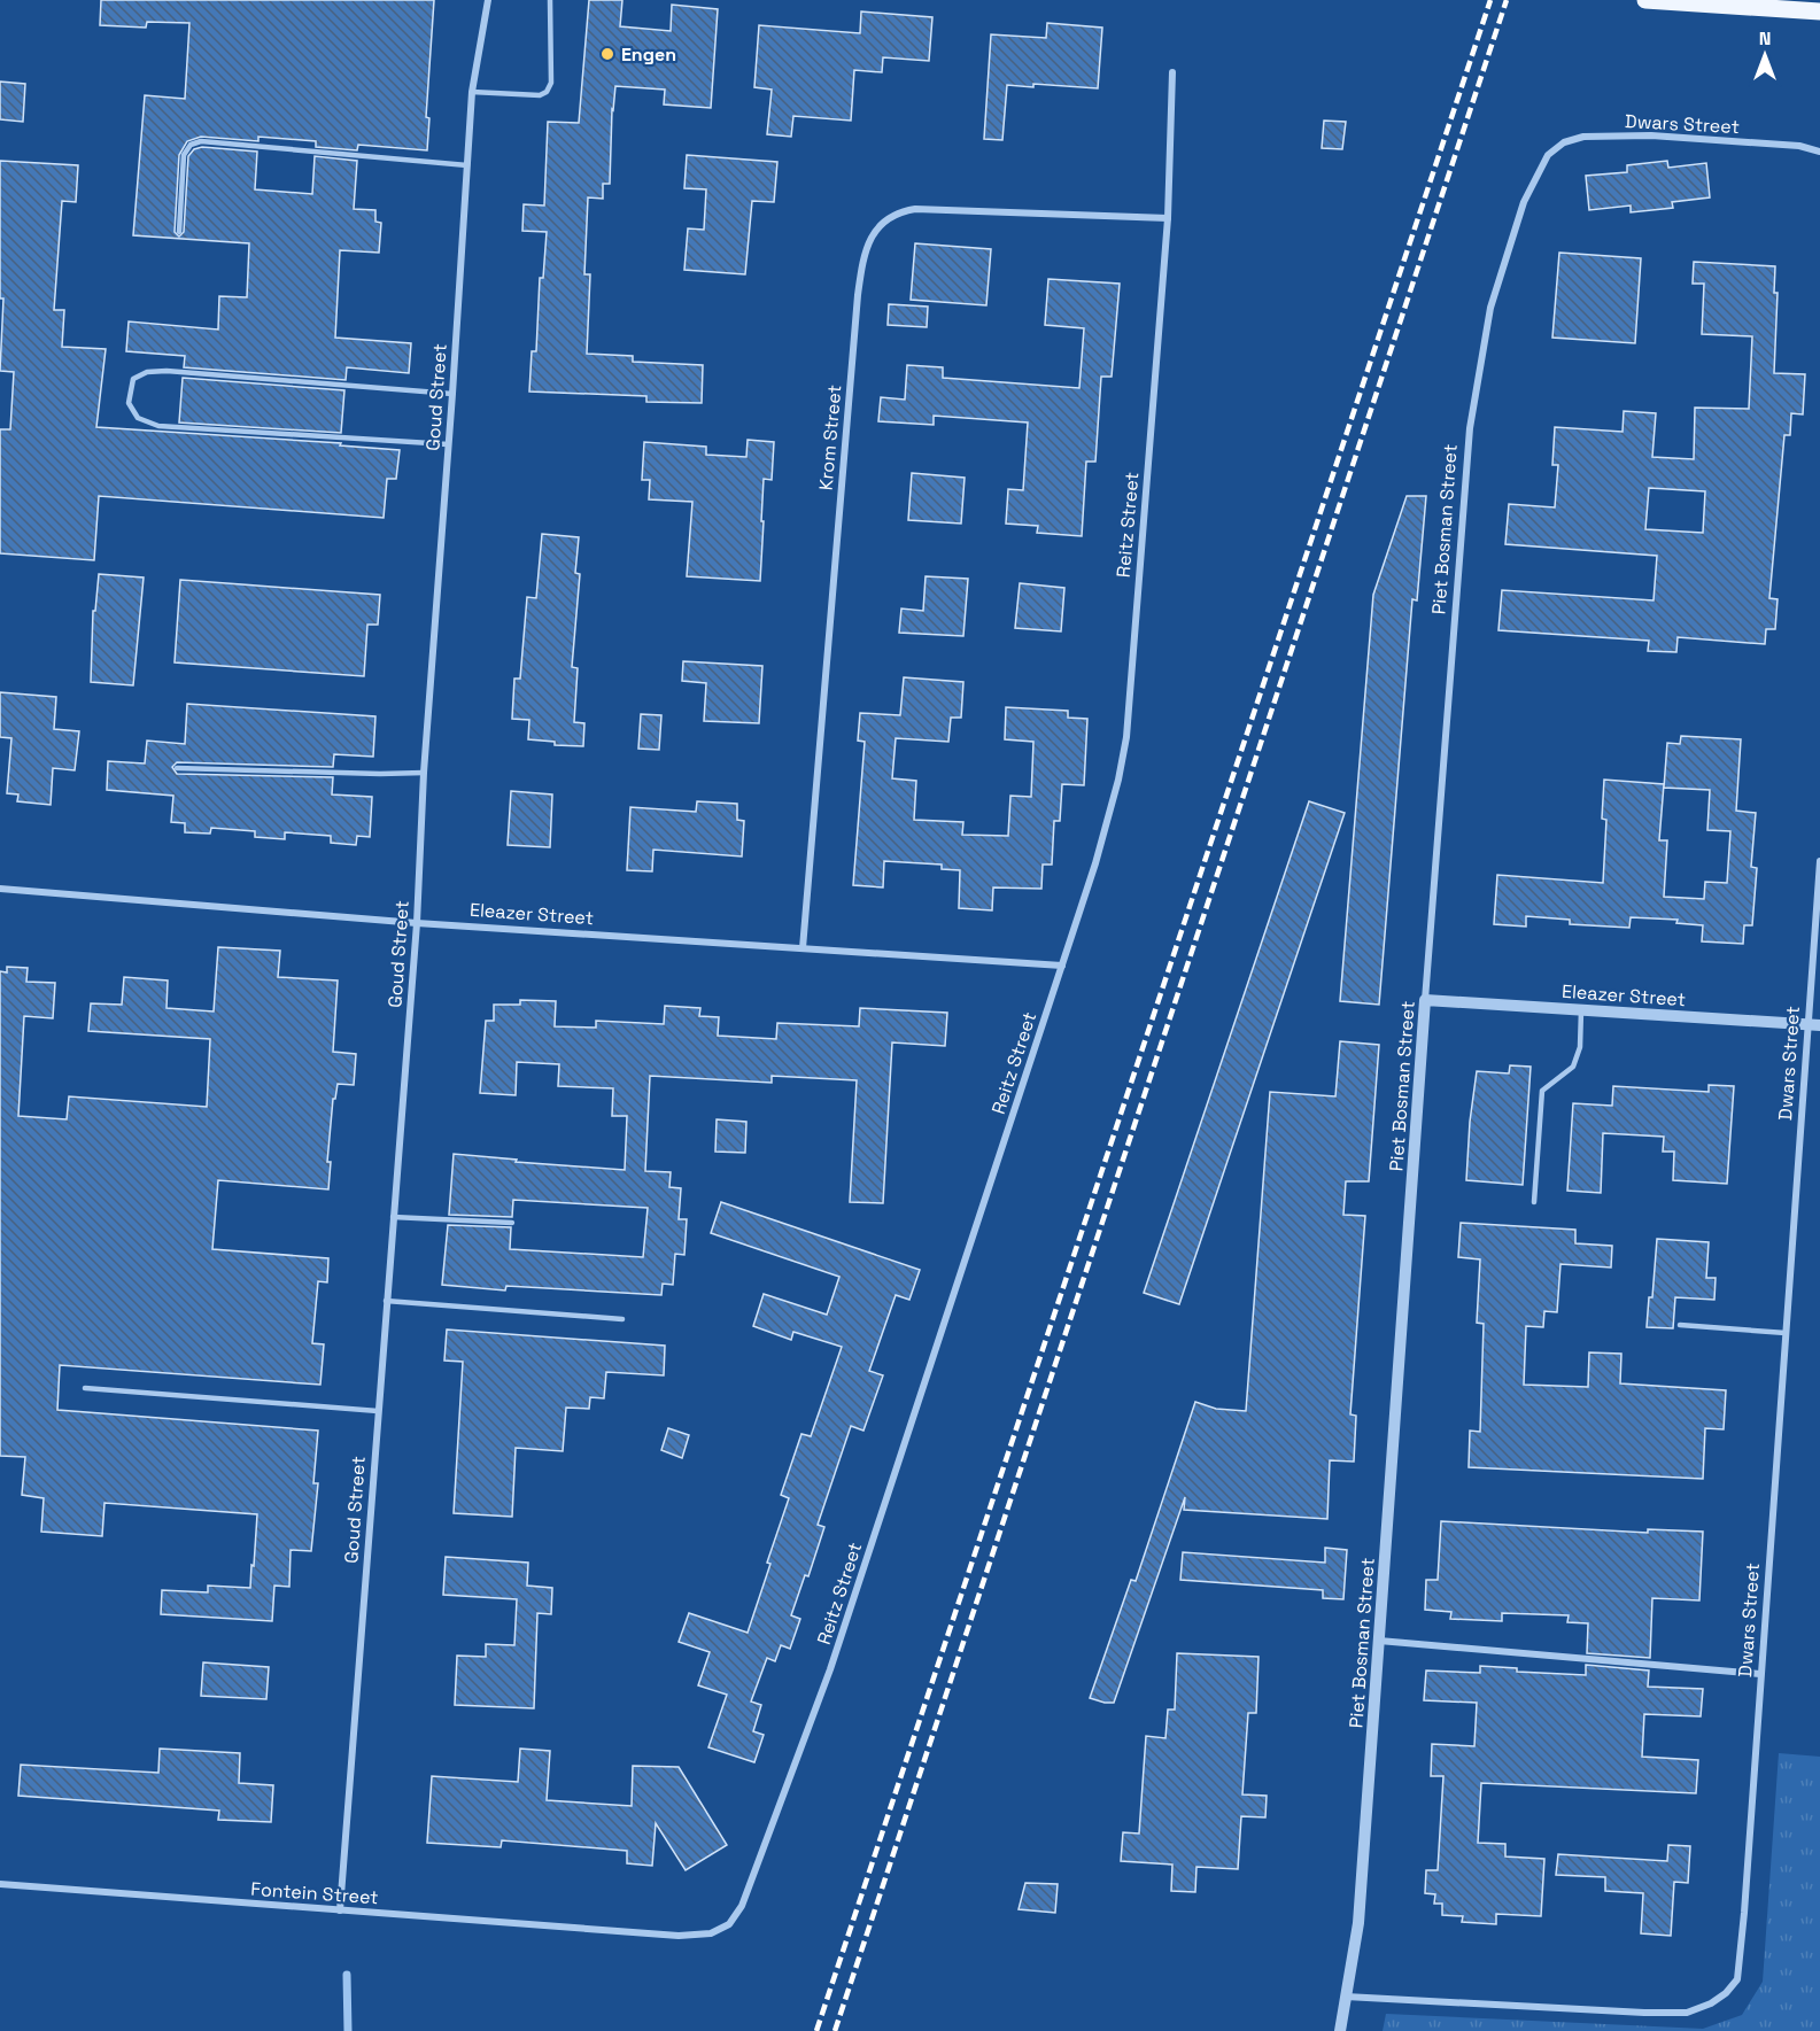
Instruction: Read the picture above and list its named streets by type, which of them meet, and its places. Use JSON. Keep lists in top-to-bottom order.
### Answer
{
  "streets": {
    "street": [
      "Dwars Street",
      "Goud Street",
      "Krom Street",
      "Reitz Street",
      "Piet Bosman Street",
      "Eleazer Street",
      "Fontein Street"
    ]
  },
  "crossings": [
    ["Dwars Street", "Piet Bosman Street"],
    ["Dwars Street", "Eleazer Street"],
    ["Goud Street", "Eleazer Street"],
    ["Goud Street", "Fontein Street"],
    ["Krom Street", "Reitz Street"],
    ["Krom Street", "Eleazer Street"],
    ["Reitz Street", "Eleazer Street"],
    ["Reitz Street", "Fontein Street"],
    ["Piet Bosman Street", "Eleazer Street"]
  ],
  "places": ["Engen"],
  "north": "top"
}
